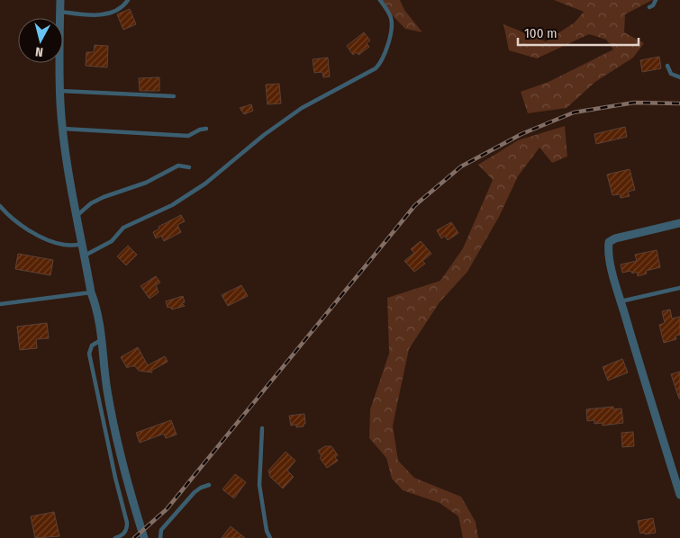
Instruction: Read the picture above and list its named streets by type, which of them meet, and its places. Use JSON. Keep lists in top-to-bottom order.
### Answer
{
  "scale_bar": "100 m",
  "north": "bottom"
}
